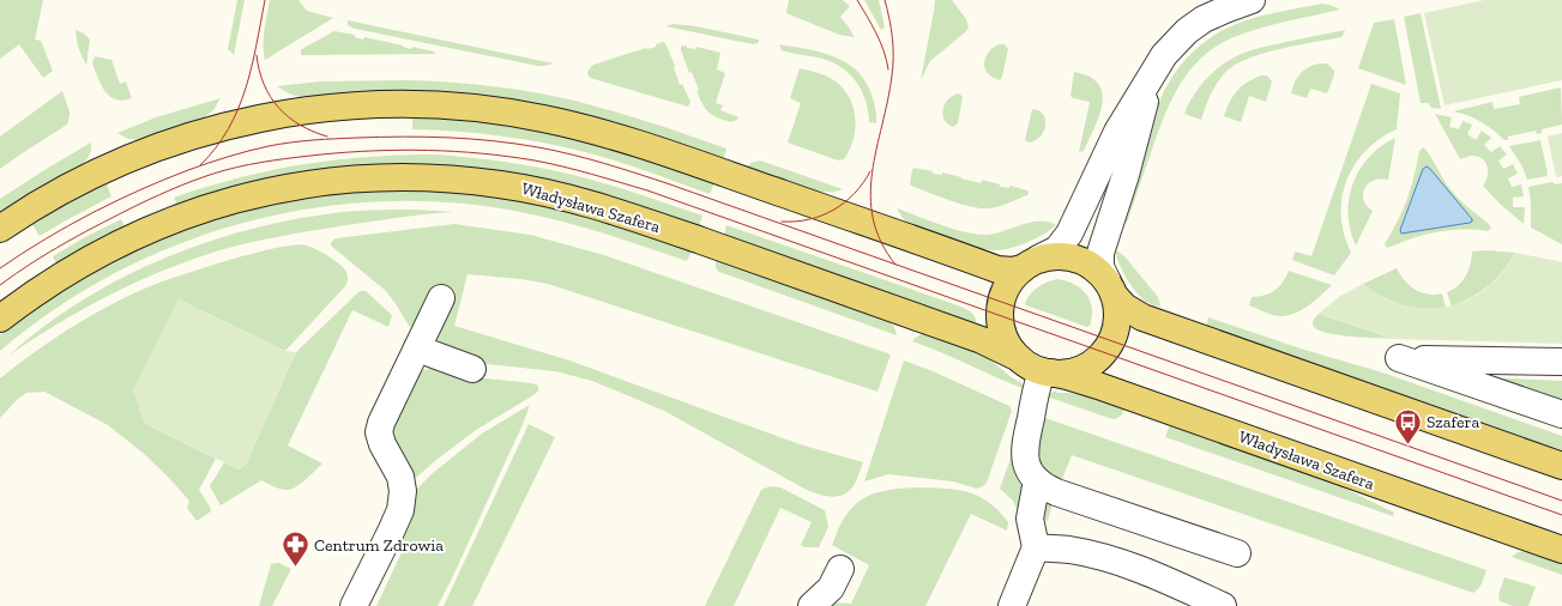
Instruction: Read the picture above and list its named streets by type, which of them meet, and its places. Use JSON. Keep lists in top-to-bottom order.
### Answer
{
  "streets": {
    "main road": ["Władysława Szafera"]
  },
  "places": {
    "bus stop": ["Szafera"],
    "pharmacy": ["Centrum Zdrowia"]
  }
}
